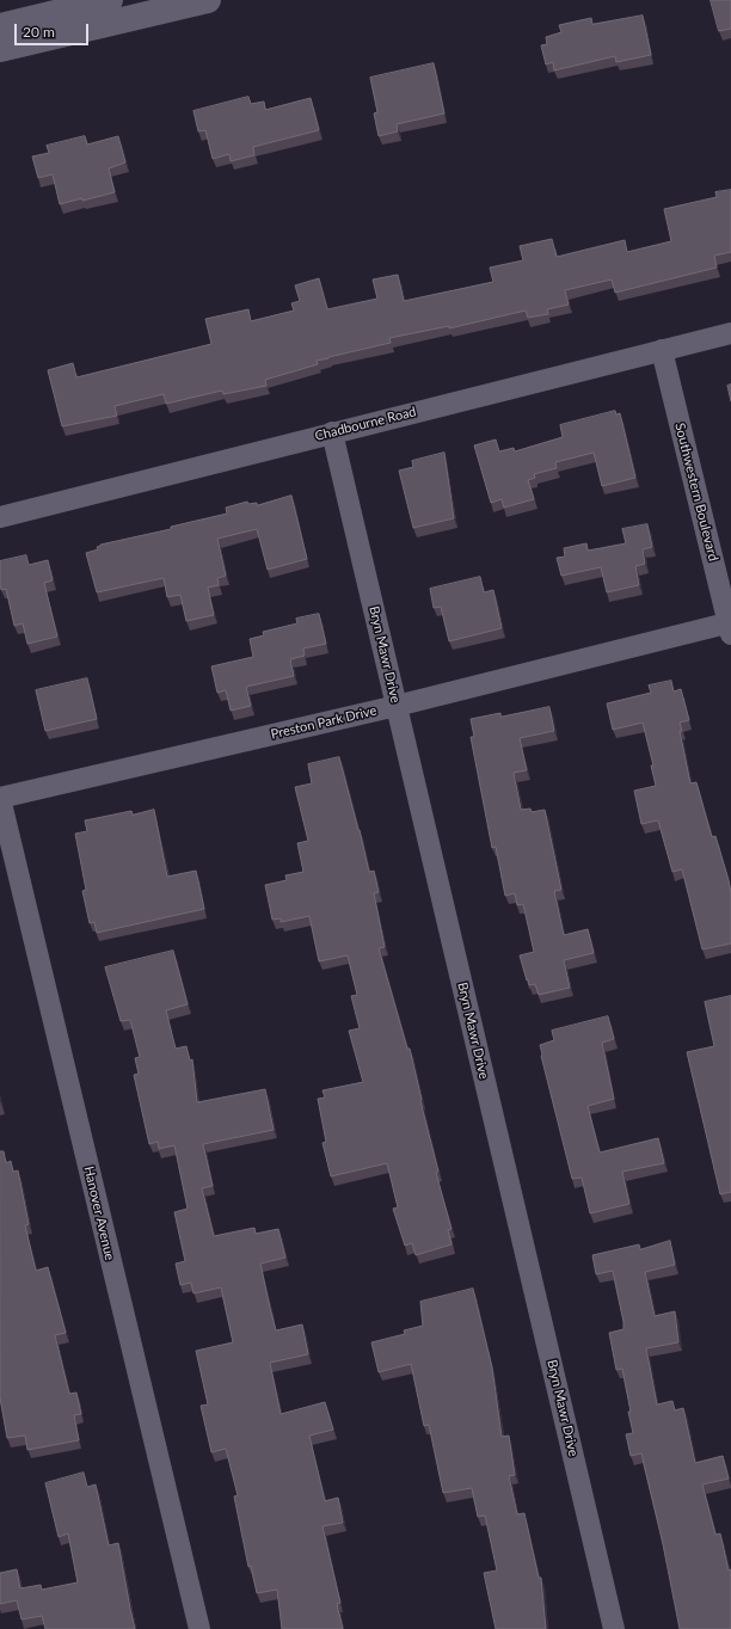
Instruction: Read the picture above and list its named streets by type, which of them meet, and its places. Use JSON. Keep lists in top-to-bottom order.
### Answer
{
  "streets": {
    "street": [
      "Chadbourne Road",
      "Southwestern Boulevard",
      "Bryn Mawr Drive",
      "Preston Park Drive",
      "Hanover Avenue"
    ]
  },
  "crossings": [
    ["Chadbourne Road", "Southwestern Boulevard"],
    ["Chadbourne Road", "Bryn Mawr Drive"],
    ["Southwestern Boulevard", "Preston Park Drive"],
    ["Bryn Mawr Drive", "Preston Park Drive"],
    ["Preston Park Drive", "Hanover Avenue"]
  ],
  "scale_bar": "20 m"
}
